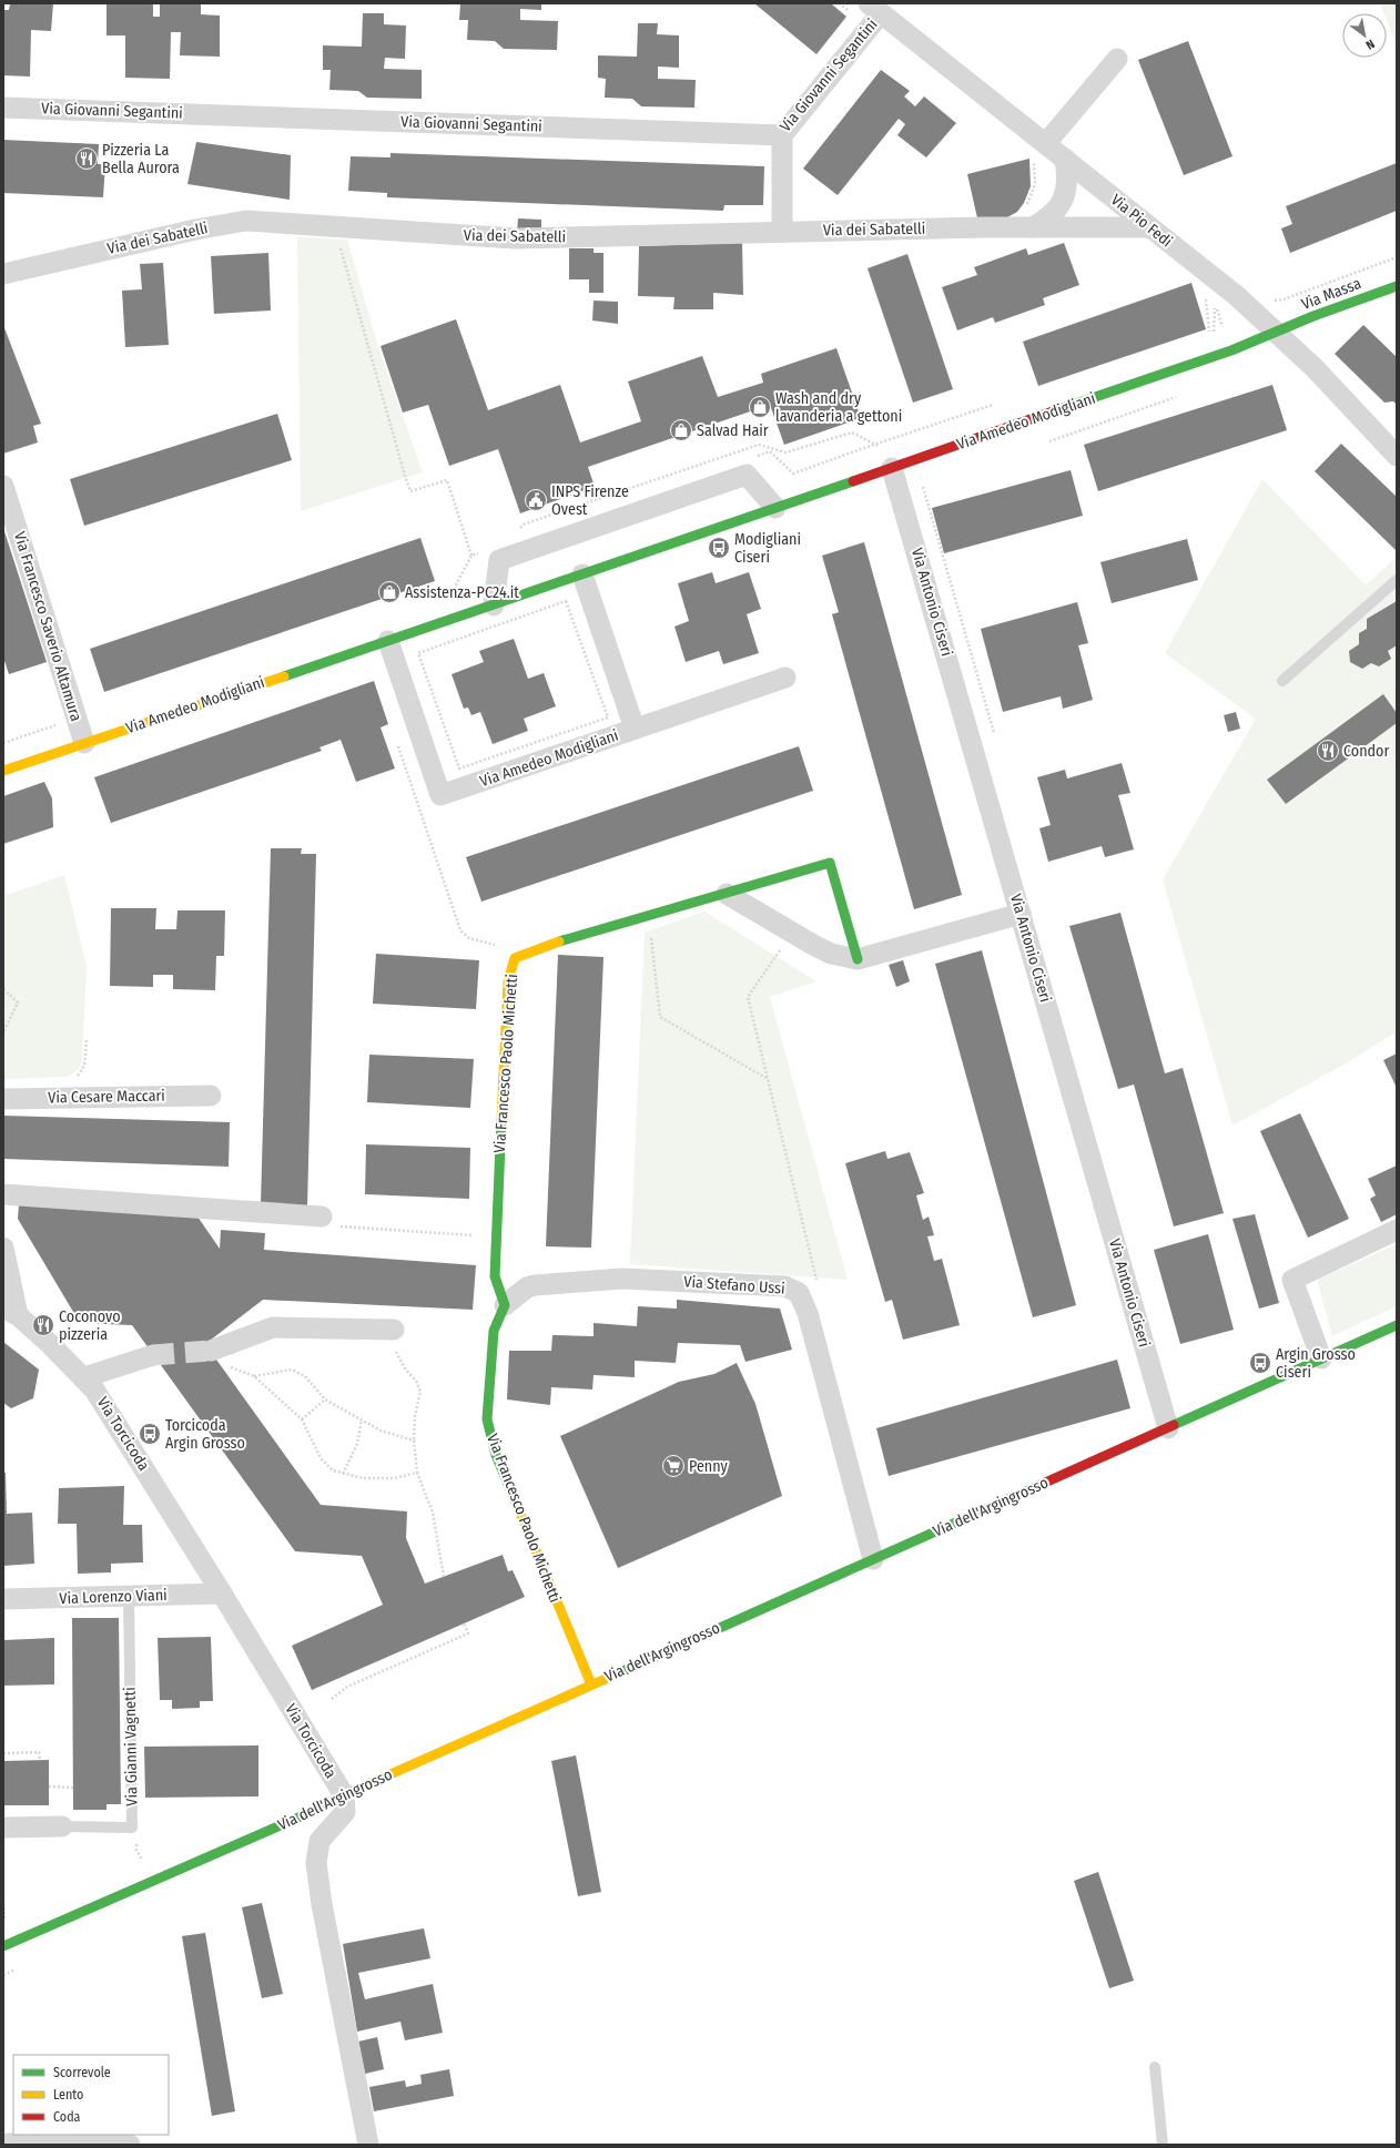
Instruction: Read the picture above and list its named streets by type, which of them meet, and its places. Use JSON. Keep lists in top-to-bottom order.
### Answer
{
  "streets": {
    "street": [
      "Via Giovanni Segantini",
      "Via Pio Fedi",
      "Via dei Sabatelli",
      "Via Massa",
      "Via Amedeo Modigliani",
      "Via Antonio Ciseri",
      "Via Francesco Saverio Altamura",
      "Via Francesco Paolo Michetti",
      "Via Cesare Maccari",
      "Via Stefano Ussi",
      "Via Torcicoda",
      "Via dell'Argingrosso",
      "Via Lorenzo Viani"
    ],
    "lane": ["Via Gianni Vagnetti"]
  },
  "crossings": [
    ["Via Giovanni Segantini", "Via Pio Fedi"],
    ["Via Pio Fedi", "Via dei Sabatelli"],
    ["Via Pio Fedi", "Via Massa"],
    ["Via Pio Fedi", "Via Amedeo Modigliani"],
    ["Via Massa", "Via Amedeo Modigliani"],
    ["Via Amedeo Modigliani", "Via Antonio Ciseri"],
    ["Via Amedeo Modigliani", "Via Francesco Saverio Altamura"],
    ["Via Antonio Ciseri", "Via dell'Argingrosso"],
    ["Via Francesco Paolo Michetti", "Via Stefano Ussi"],
    ["Via Francesco Paolo Michetti", "Via dell'Argingrosso"],
    ["Via Stefano Ussi", "Via dell'Argingrosso"],
    ["Via Torcicoda", "Via dell'Argingrosso"],
    ["Via Torcicoda", "Via Lorenzo Viani"],
    ["Via Lorenzo Viani", "Via Gianni Vagnetti"]
  ],
  "places": {
    "restaurant": ["Pizzeria La Bella Aurora", "Condor", "Coconovo pizzeria"],
    "shop": ["Wash and dry lavanderia a gettoni", "Salvad Hair", "Assistenza-PC24.it"],
    "public building": ["INPS Firenze Ovest"],
    "bus stop": ["Modigliani Ciseri", "Argin Grosso Ciseri", "Torcicoda Argin Grosso"],
    "supermarket": ["Penny"]
  },
  "legend": ["Scorrevole", "Lento", "Coda"],
  "north": "bottom right"
}
